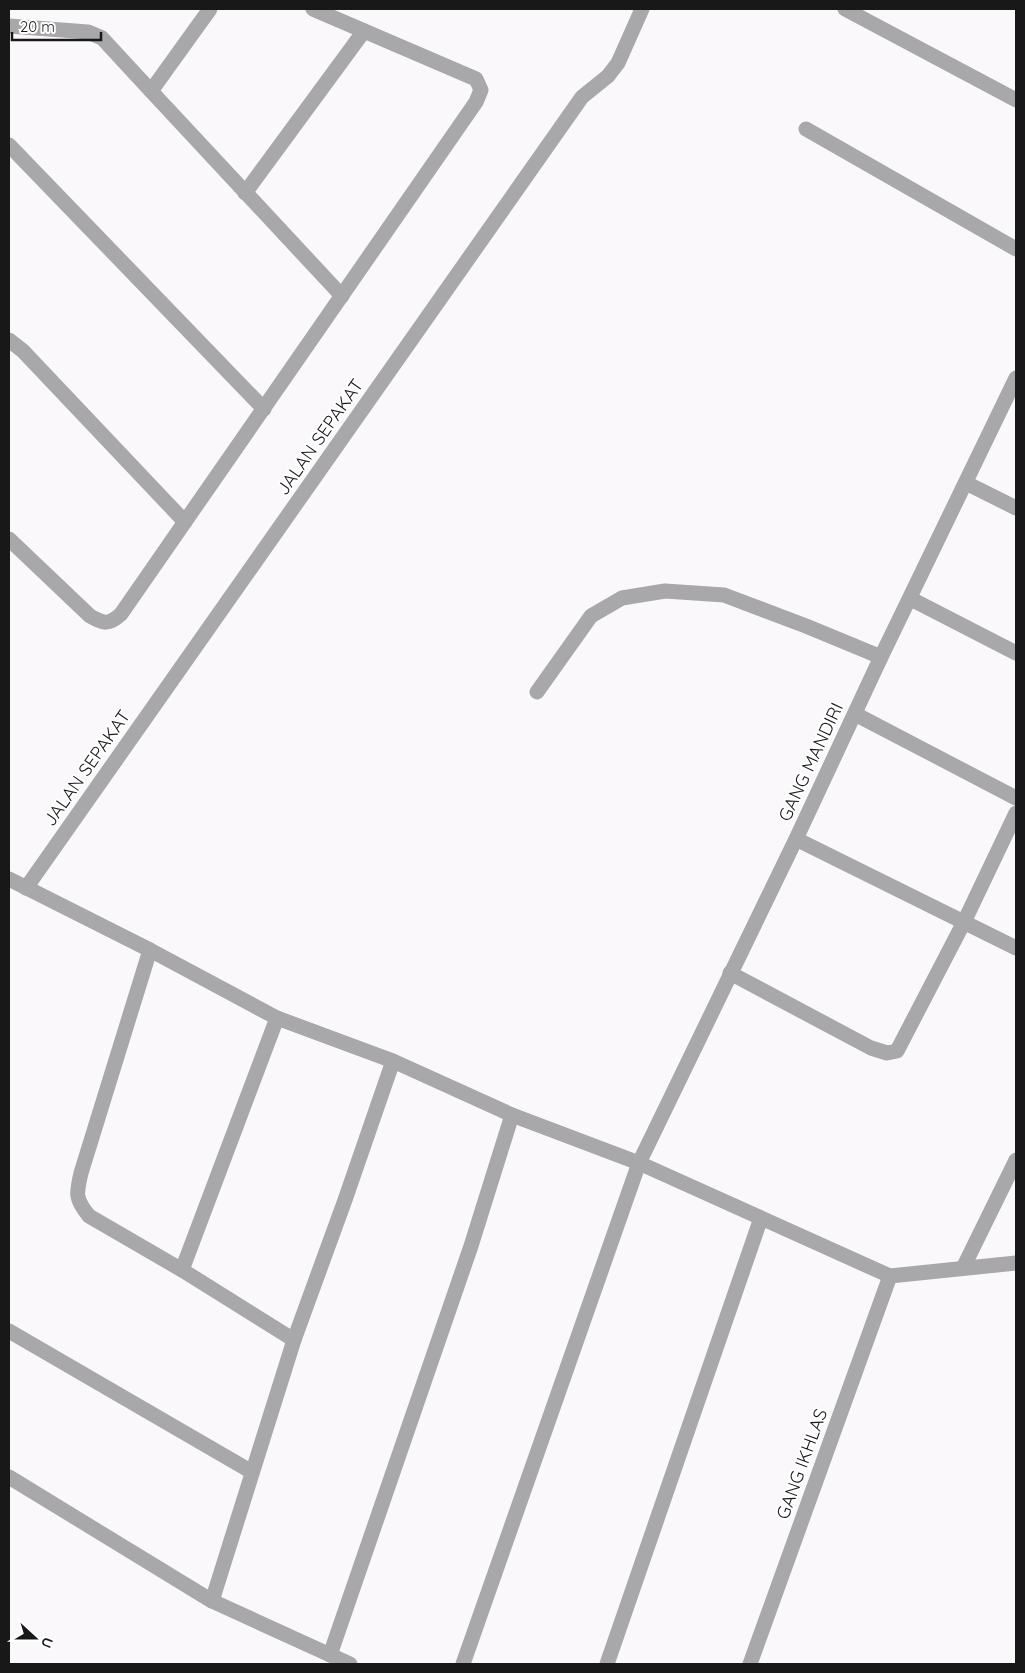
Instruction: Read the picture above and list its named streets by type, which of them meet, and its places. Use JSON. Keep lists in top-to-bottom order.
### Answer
{
  "streets": {
    "street": ["JALAN SEPAKAT", "GANG MANDIRI", "GANG IKHLAS"]
  },
  "scale_bar": "20 m",
  "north": "right"
}
